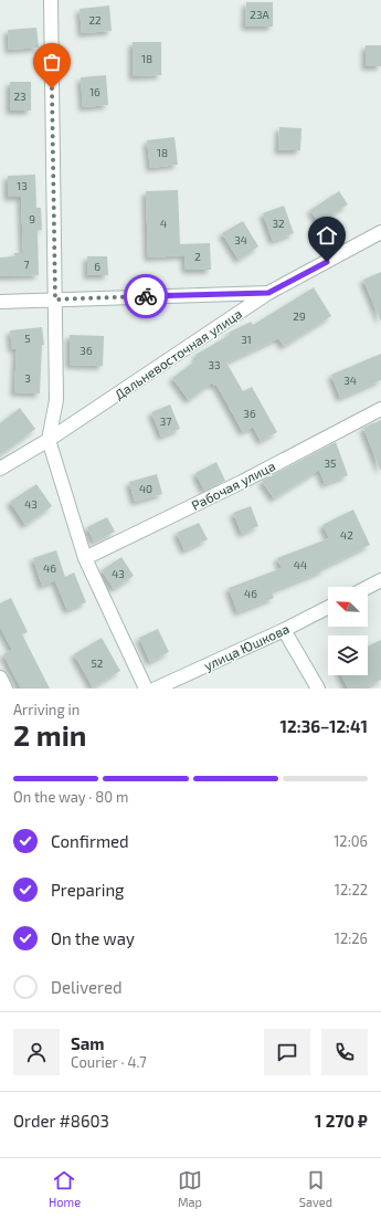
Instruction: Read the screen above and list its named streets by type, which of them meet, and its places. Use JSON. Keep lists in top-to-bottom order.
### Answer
{
  "streets": {
    "street": ["Дальневосточная улица", "Рабочая улица", "улица Юшкова"]
  },
  "house_numbers": [
    "23А",
    "22",
    "18",
    "16",
    "23",
    "18",
    "13",
    "9",
    "4",
    "32",
    "34",
    "2",
    "7",
    "6",
    "29",
    "5",
    "31",
    "36",
    "33",
    "3",
    "34",
    "36",
    "37",
    "35",
    "40",
    "43",
    "42",
    "44",
    "46",
    "43",
    "46",
    "52"
  ],
  "north": "top left",
  "page": {
    "heading": ["2 min", "Arriving in", "12:36–12:41"],
    "panel": [
      "Sam",
      "Courier · 4.7",
      "Order #8603",
      "1 270 ₽"
    ],
    "bar": "On the way · 80 m",
    "list": [
      ["Confirmed", "12:06"],
      ["Preparing", "12:22"],
      ["On the way", "12:26"],
      "Delivered"
    ],
    "tabs": ["Home", "Map", "Saved"]
  }
}
